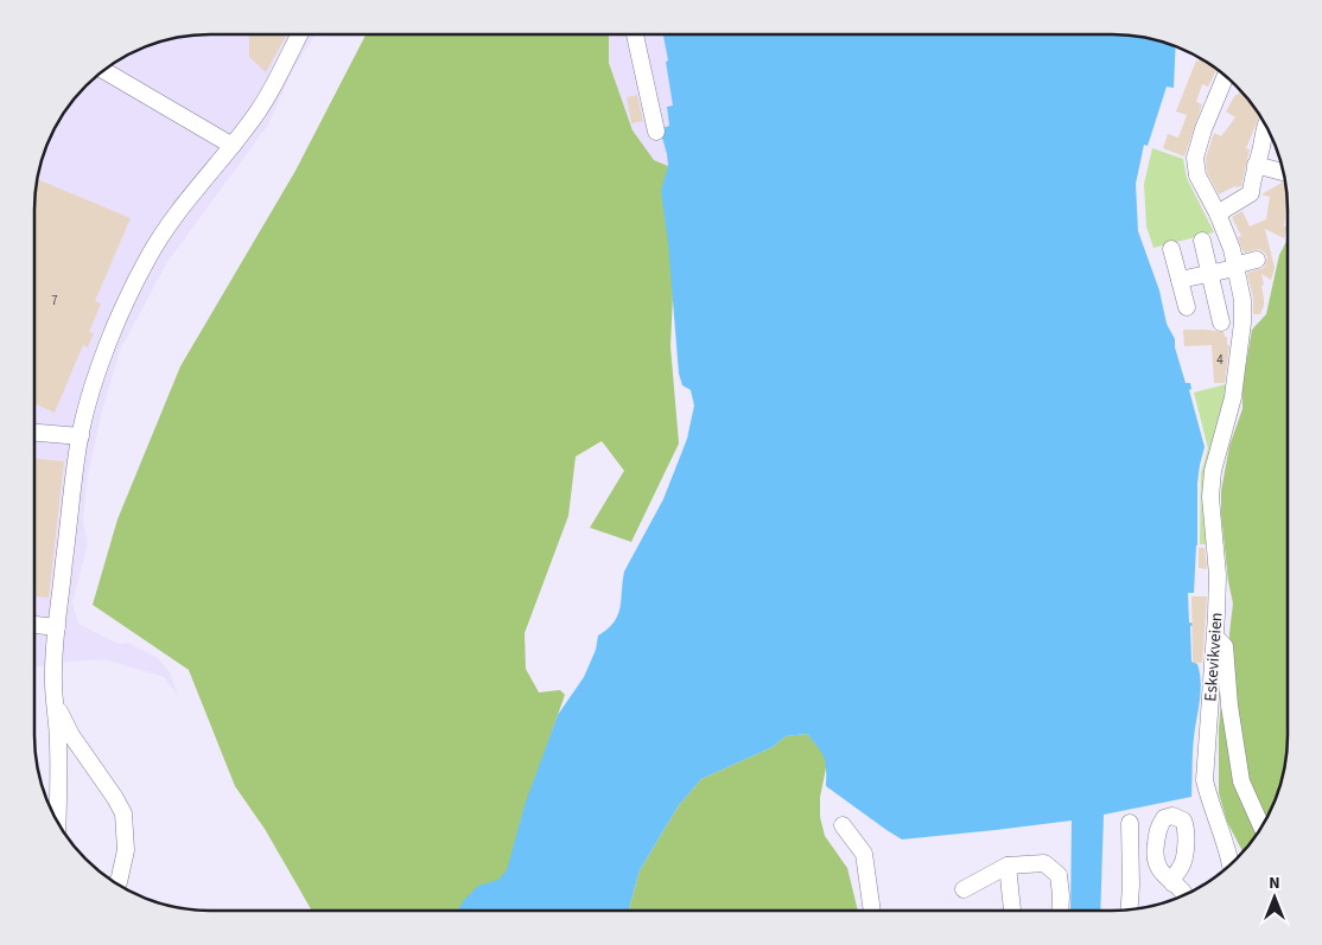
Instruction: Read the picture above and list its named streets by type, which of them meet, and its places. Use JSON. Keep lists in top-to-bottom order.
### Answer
{
  "streets": {
    "street": ["Eskevikveien"]
  },
  "house_numbers": ["7", "4"],
  "north": "top"
}
